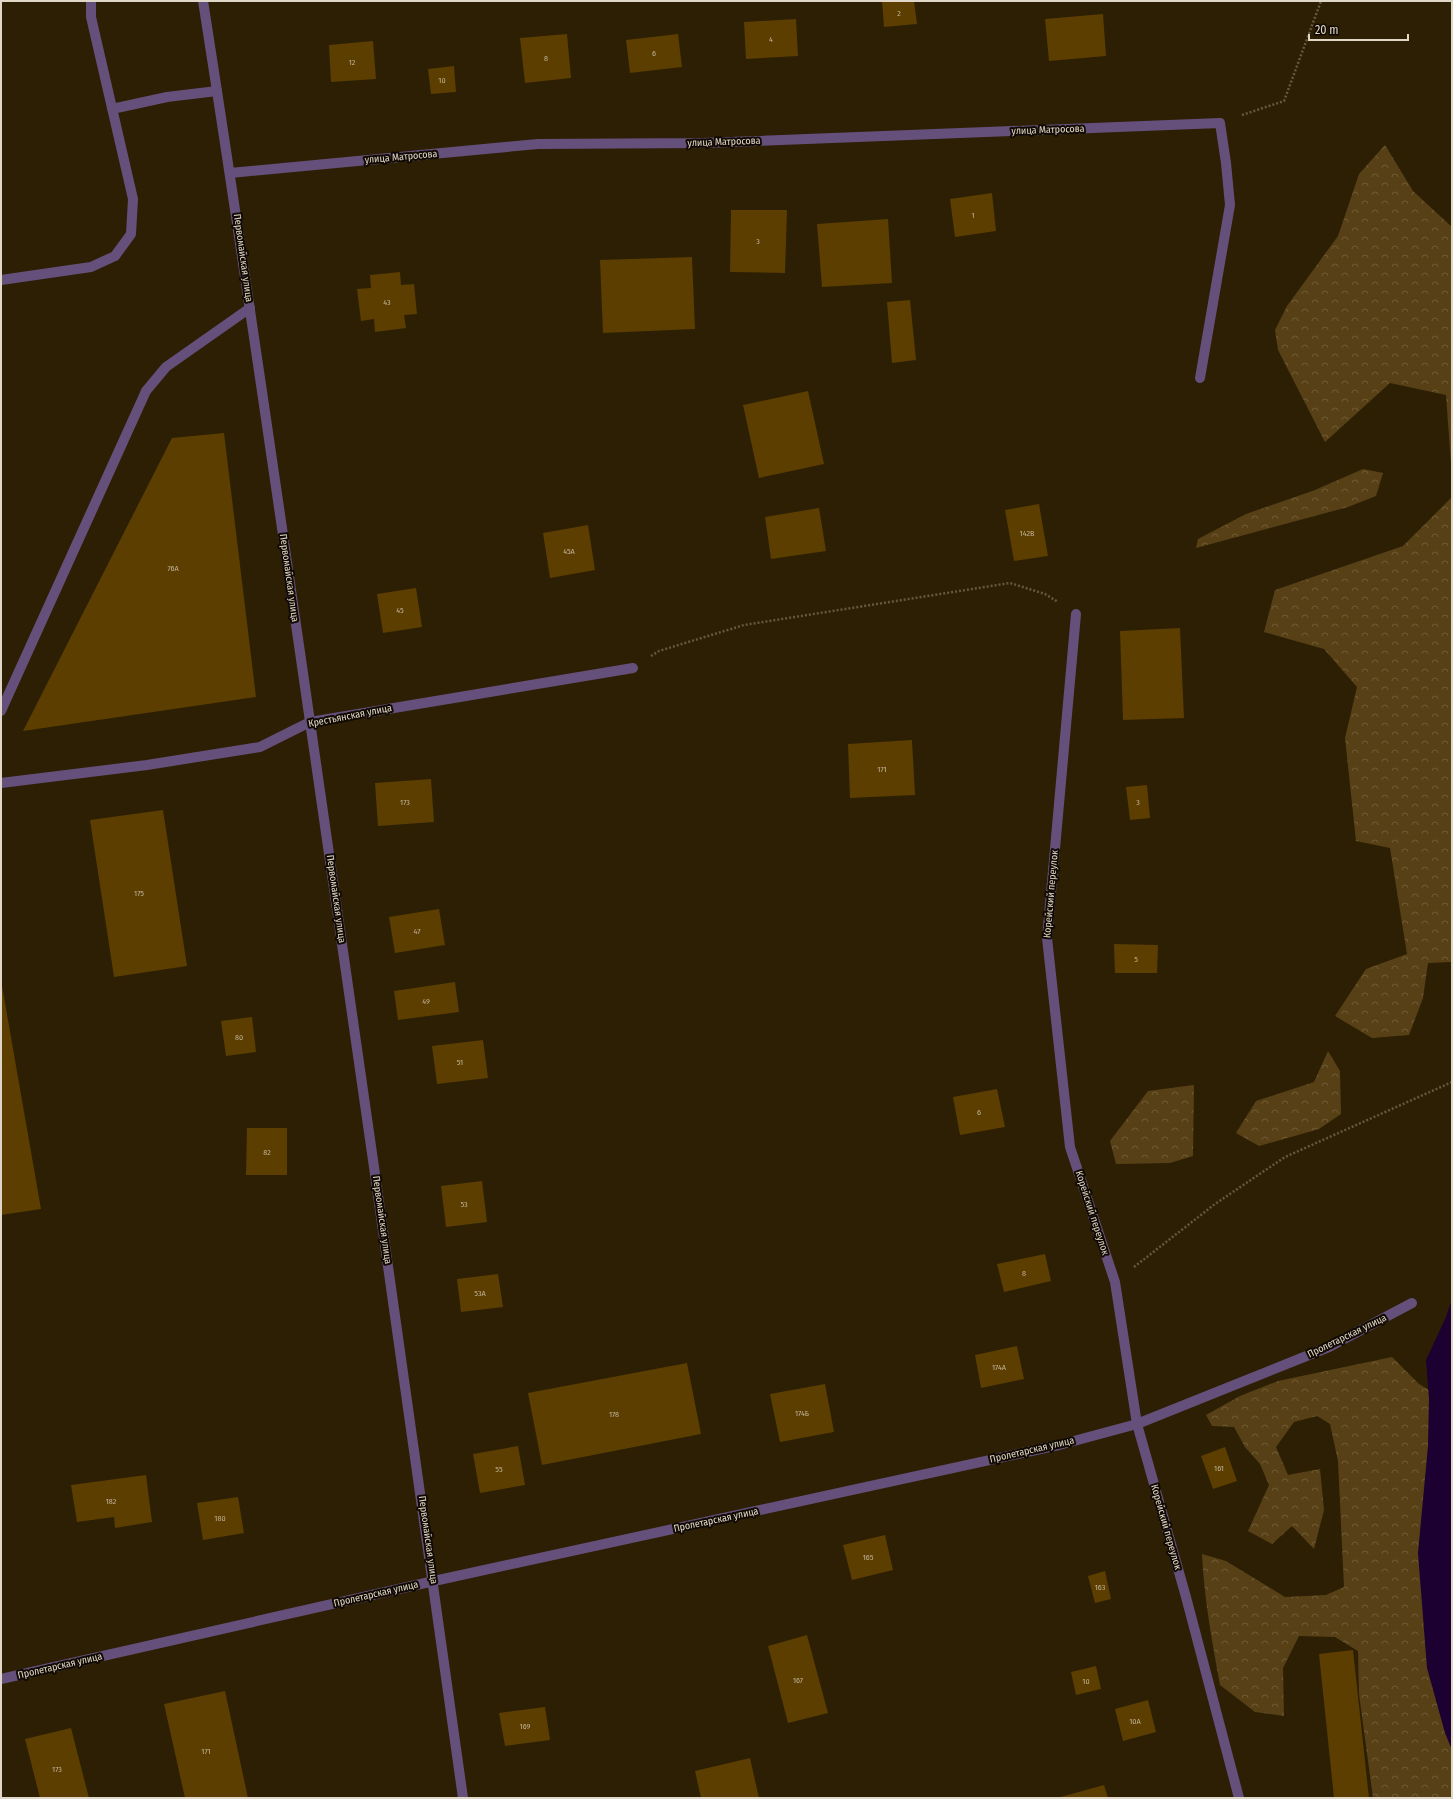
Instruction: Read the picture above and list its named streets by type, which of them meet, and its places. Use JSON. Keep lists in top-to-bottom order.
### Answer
{
  "streets": {
    "street": [
      "улица Матросова",
      "Первомайская улица",
      "Крестьянская улица",
      "Корейский переулок",
      "Пролетарская улица"
    ]
  },
  "crossings": [
    ["улица Матросова", "Первомайская улица"],
    ["Первомайская улица", "Крестьянская улица"],
    ["Первомайская улица", "Пролетарская улица"],
    ["Корейский переулок", "Пролетарская улица"]
  ],
  "house_numbers": [
    "2",
    "4",
    "6",
    "8",
    "12",
    "10",
    "1",
    "3",
    "43",
    "142В",
    "45А",
    "76А",
    "45",
    "171",
    "173",
    "3",
    "175",
    "47",
    "5",
    "49",
    "80",
    "51",
    "6",
    "82",
    "53",
    "8",
    "53А",
    "174А",
    "174Б",
    "178",
    "161",
    "55",
    "182",
    "180",
    "165",
    "163",
    "167",
    "10",
    "10А",
    "169",
    "171",
    "173"
  ],
  "scale_bar": "20 m"
}
